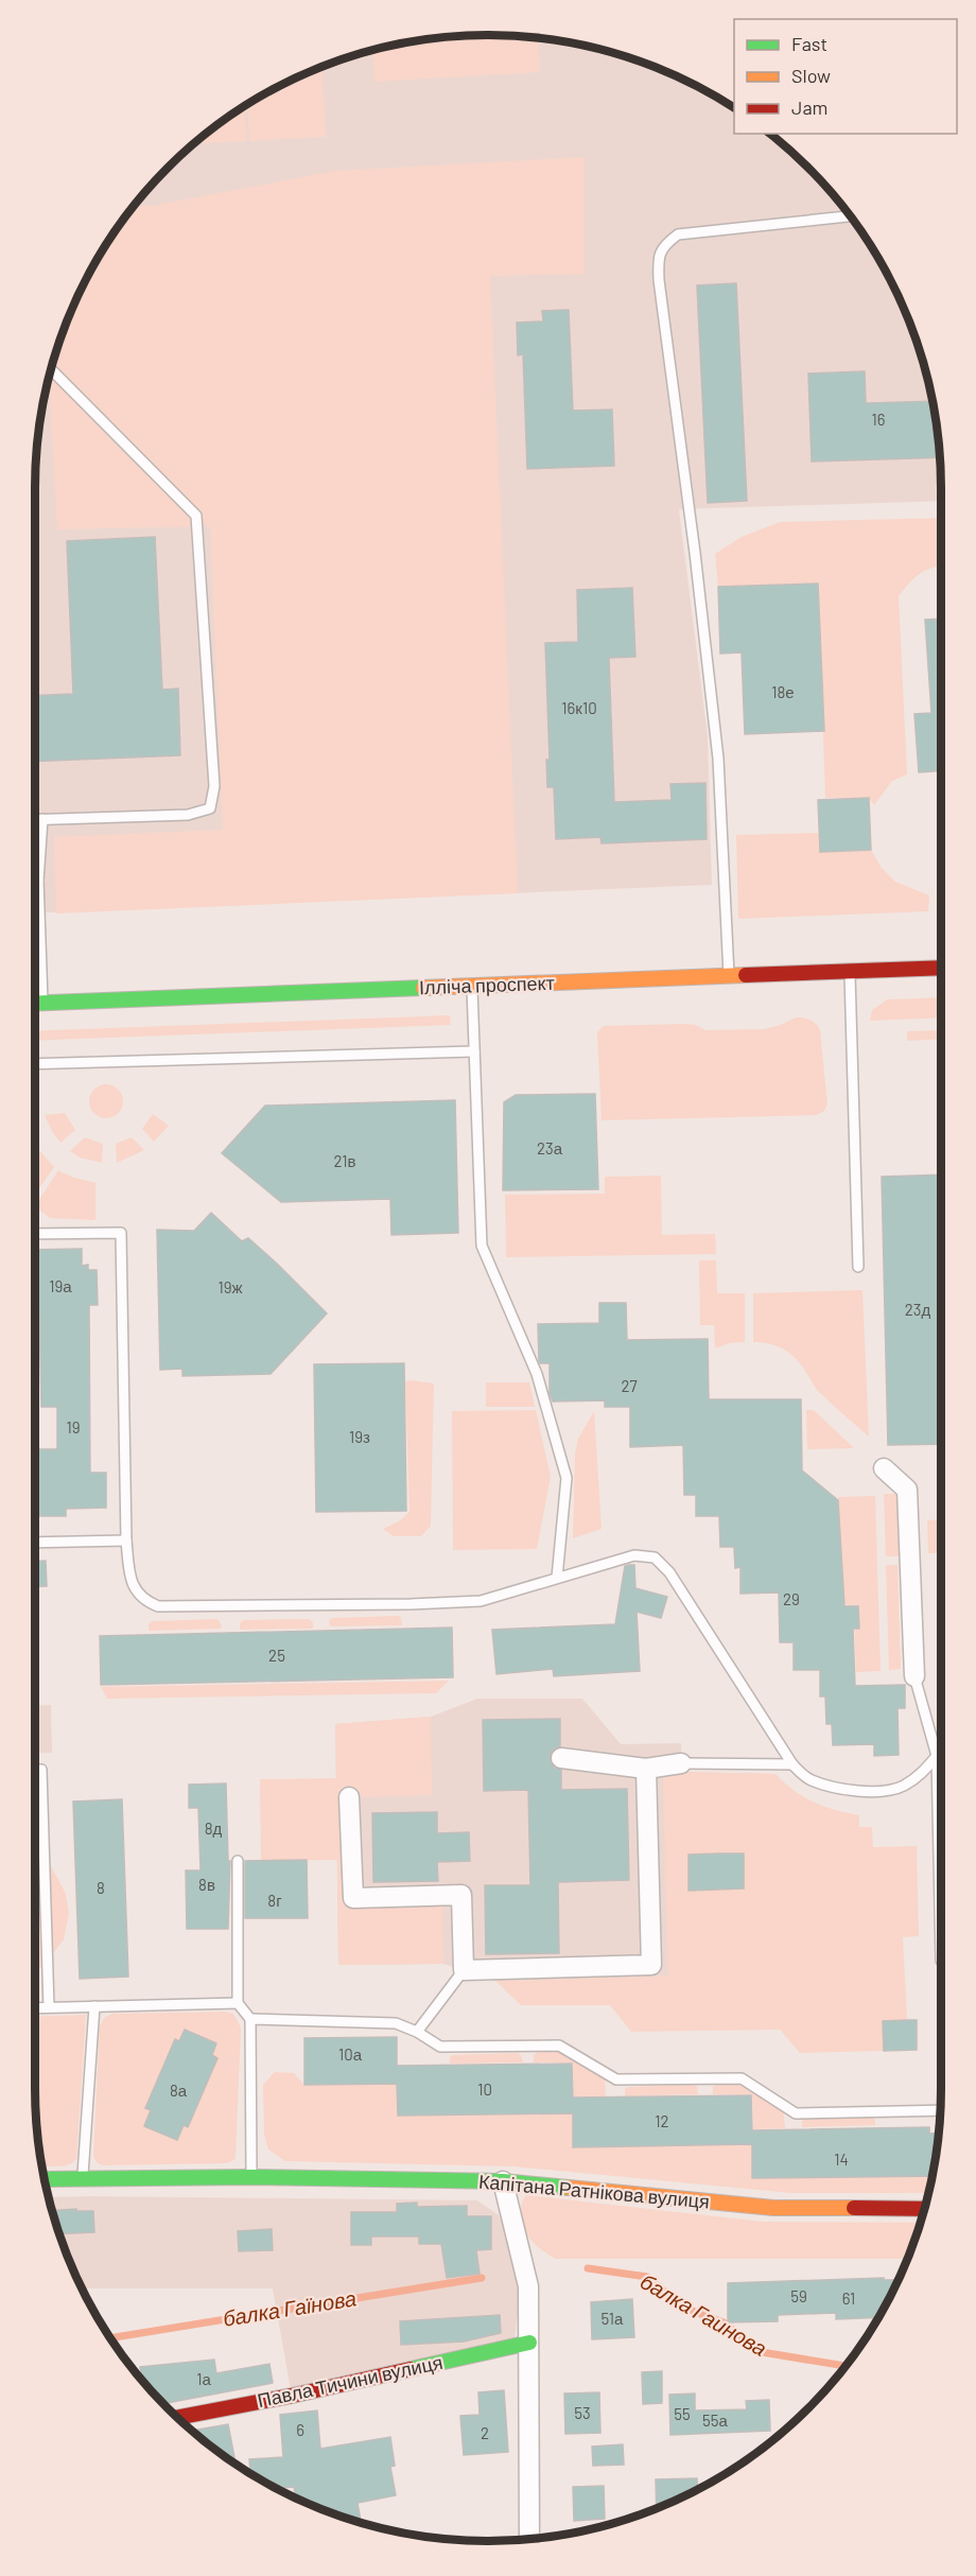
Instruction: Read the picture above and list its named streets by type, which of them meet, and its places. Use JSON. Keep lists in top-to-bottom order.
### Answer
{
  "streets": {
    "street": ["Ілліча проспект", "Капітана Ратнікова вулиця", "Павла Тичини вулиця"]
  },
  "water": ["балка Гаїнова", "балка Гаинова"],
  "house_numbers": [
    "16",
    "18е",
    "16к10",
    "23а",
    "21в",
    "19а",
    "19ж",
    "23д",
    "27",
    "19",
    "19з",
    "29",
    "25",
    "8д",
    "8в",
    "8",
    "8г",
    "10а",
    "10",
    "8а",
    "12",
    "14",
    "59",
    "61",
    "51а",
    "1а",
    "53",
    "55",
    "55а",
    "6",
    "2"
  ],
  "legend": ["Fast", "Slow", "Jam"]
}
